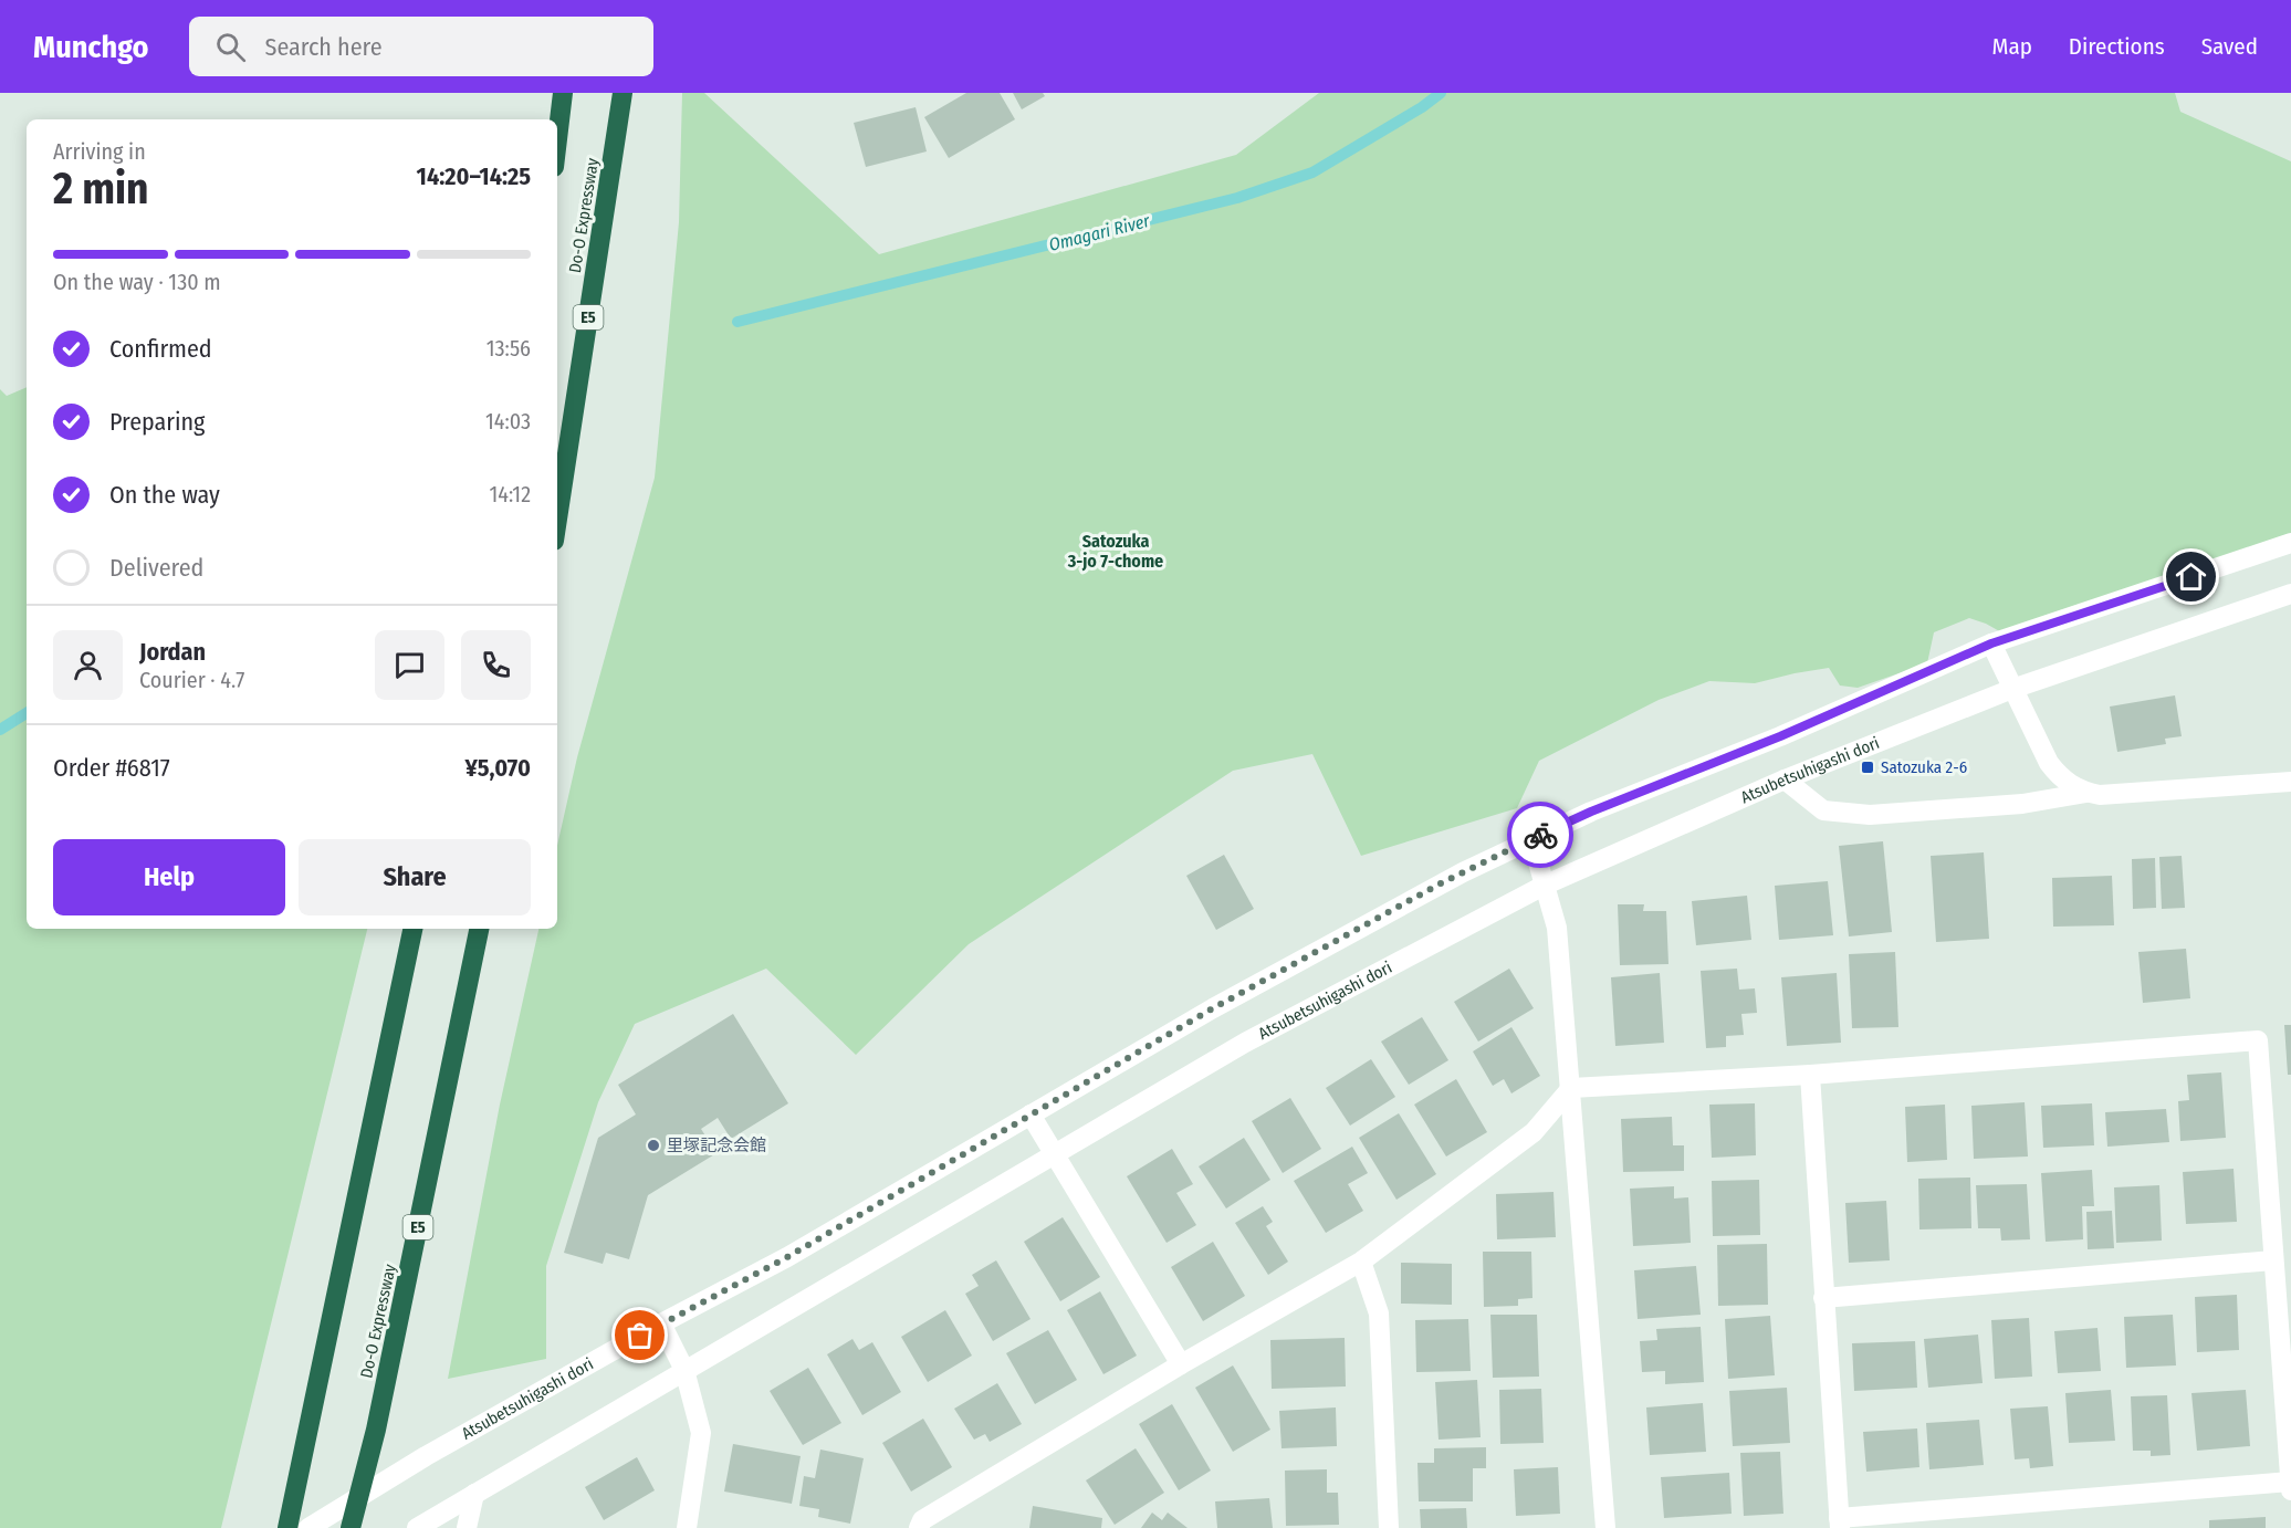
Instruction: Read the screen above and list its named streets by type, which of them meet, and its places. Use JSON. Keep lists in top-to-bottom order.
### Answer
{
  "streets": {
    "highway": ["Do-O Expressway", "E5"],
    "street": ["Atsubetsuhigashi dori"]
  },
  "districts": ["Satozuka 3-jo 7-chome"],
  "water": ["Omagari River"],
  "places": {
    "transit": ["Satozuka 2-6"],
    "other": ["里塚記念会館"]
  },
  "page": {
    "header": "Munchgo",
    "search": "Search here",
    "nav": ["Map", "Directions", "Saved"],
    "heading": ["2 min", "Arriving in", "14:20–14:25"],
    "panel": [
      "Jordan",
      "Courier · 4.7",
      "Order #6817",
      "¥5,070"
    ],
    "bar": "On the way · 130 m",
    "list": [
      ["Confirmed", "13:56"],
      ["Preparing", "14:03"],
      ["On the way", "14:12"],
      "Delivered"
    ],
    "buttons": ["Help", "Share"]
  }
}
